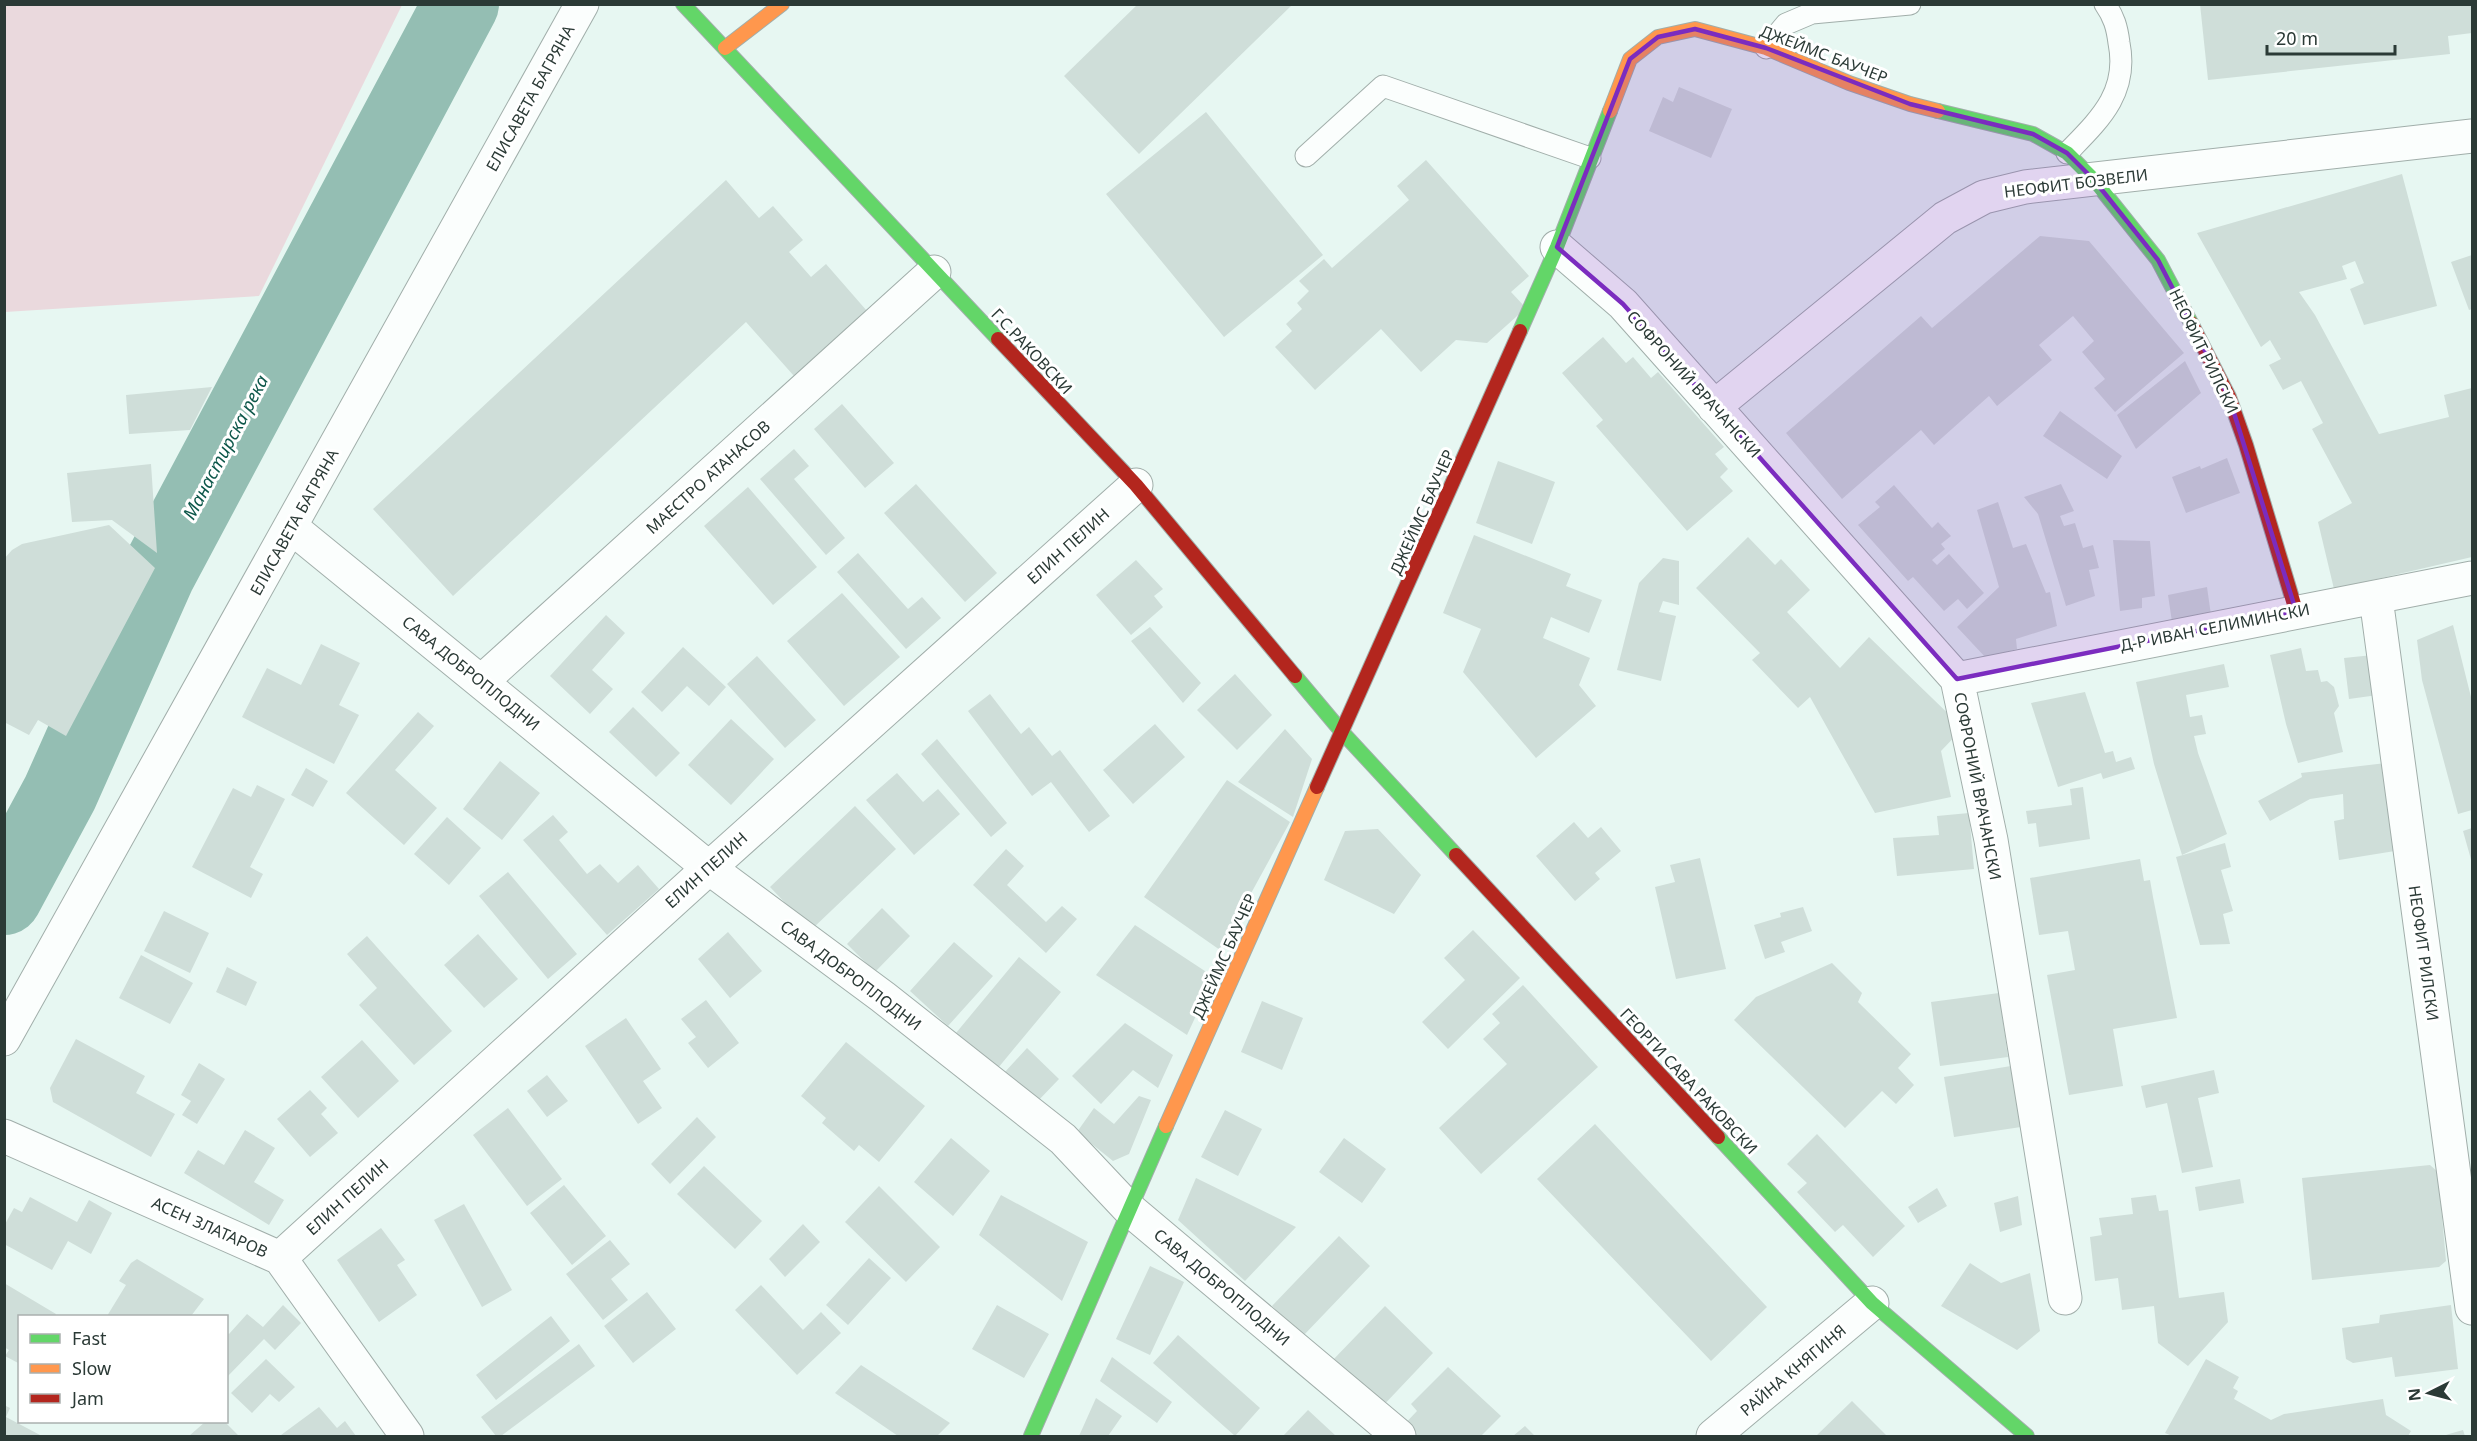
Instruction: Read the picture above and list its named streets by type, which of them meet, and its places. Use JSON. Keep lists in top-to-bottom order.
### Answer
{
  "streets": {
    "street": [
      "ДЖЕЙМС БАУЧЕР",
      "ЕЛИСАВЕТА БАГРЯНА",
      "НЕОФИТ БОЗВЕЛИ",
      "Г.С.РАКОВСКИ",
      "НЕОФИТ РИЛСКИ",
      "СОФРОНИЙ ВРАЧАНСКИ",
      "МАЕСТРО АТАНАСОВ",
      "ЕЛИН ПЕЛИН",
      "Д-Р ИВАН СЕЛИМИНСКИ",
      "САВА ДОБРОПЛОДНИ",
      "ГЕОРГИ САВА РАКОВСКИ",
      "АСЕН ЗЛАТАРОВ",
      "РАЙНА КНЯГИНЯ"
    ]
  },
  "crossings": [
    ["ДЖЕЙМС БАУЧЕР", "НЕОФИТ БОЗВЕЛИ"],
    ["ДЖЕЙМС БАУЧЕР", "Г.С.РАКОВСКИ"],
    ["ДЖЕЙМС БАУЧЕР", "НЕОФИТ РИЛСКИ"],
    ["ДЖЕЙМС БАУЧЕР", "СОФРОНИЙ ВРАЧАНСКИ"],
    ["ДЖЕЙМС БАУЧЕР", "САВА ДОБРОПЛОДНИ"],
    ["ДЖЕЙМС БАУЧЕР", "ГЕОРГИ САВА РАКОВСКИ"],
    ["ЕЛИСАВЕТА БАГРЯНА", "САВА ДОБРОПЛОДНИ"],
    ["НЕОФИТ БОЗВЕЛИ", "НЕОФИТ РИЛСКИ"],
    ["НЕОФИТ БОЗВЕЛИ", "СОФРОНИЙ ВРАЧАНСКИ"],
    ["Г.С.РАКОВСКИ", "МАЕСТРО АТАНАСОВ"],
    ["Г.С.РАКОВСКИ", "ЕЛИН ПЕЛИН"],
    ["Г.С.РАКОВСКИ", "ГЕОРГИ САВА РАКОВСКИ"],
    ["НЕОФИТ РИЛСКИ", "Д-Р ИВАН СЕЛИМИНСКИ"],
    ["СОФРОНИЙ ВРАЧАНСКИ", "Д-Р ИВАН СЕЛИМИНСКИ"],
    ["МАЕСТРО АТАНАСОВ", "САВА ДОБРОПЛОДНИ"],
    ["ЕЛИН ПЕЛИН", "САВА ДОБРОПЛОДНИ"],
    ["ЕЛИН ПЕЛИН", "АСЕН ЗЛАТАРОВ"],
    ["ГЕОРГИ САВА РАКОВСКИ", "РАЙНА КНЯГИНЯ"]
  ],
  "water": ["Манастирска река"],
  "legend": ["Fast", "Slow", "Jam"],
  "scale_bar": "20 m",
  "north": "left"
}
